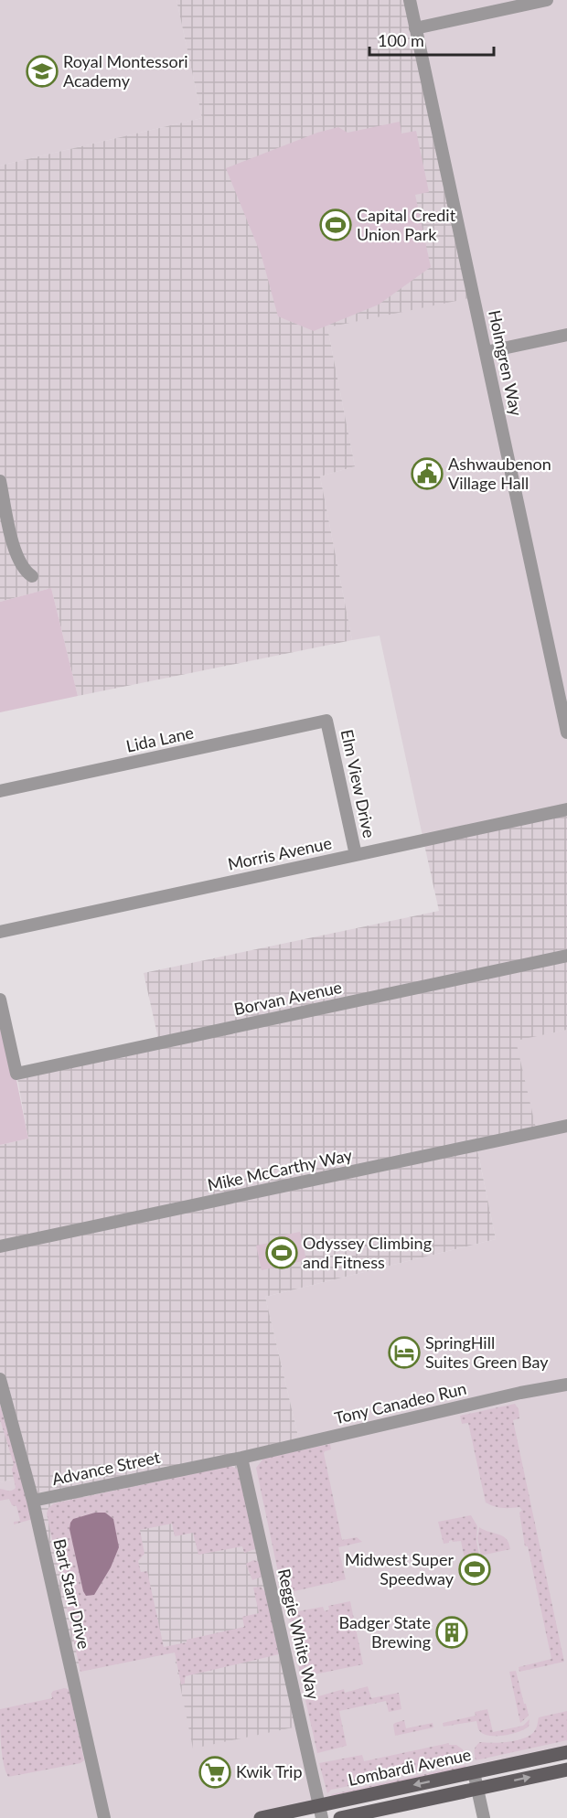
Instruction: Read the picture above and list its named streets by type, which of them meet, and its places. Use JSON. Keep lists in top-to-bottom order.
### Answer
{
  "streets": {
    "main road": ["Lombardi Avenue"],
    "street": [
      "Holmgren Way",
      "Lida Lane",
      "Elm View Drive",
      "Morris Avenue",
      "Borvan Avenue",
      "Mike McCarthy Way",
      "Tony Canadeo Run",
      "Advance Street",
      "Bart Starr Drive",
      "Reggie White Way"
    ]
  },
  "crossings": [
    ["Lida Lane", "Elm View Drive"],
    ["Elm View Drive", "Morris Avenue"],
    ["Tony Canadeo Run", "Advance Street"],
    ["Tony Canadeo Run", "Reggie White Way"],
    ["Advance Street", "Bart Starr Drive"],
    ["Reggie White Way", "Lombardi Avenue"]
  ],
  "places": {
    "school or university": ["Royal Montessori Academy"],
    "sports": ["Capital Credit Union Park", "Odyssey Climbing and Fitness", "Midwest Super Speedway"],
    "public building": ["Ashwaubenon Village Hall"],
    "hotel": ["SpringHill Suites Green Bay"],
    "building": ["Badger State Brewing"],
    "supermarket": ["Kwik Trip"]
  },
  "scale_bar": "100 m"
}
